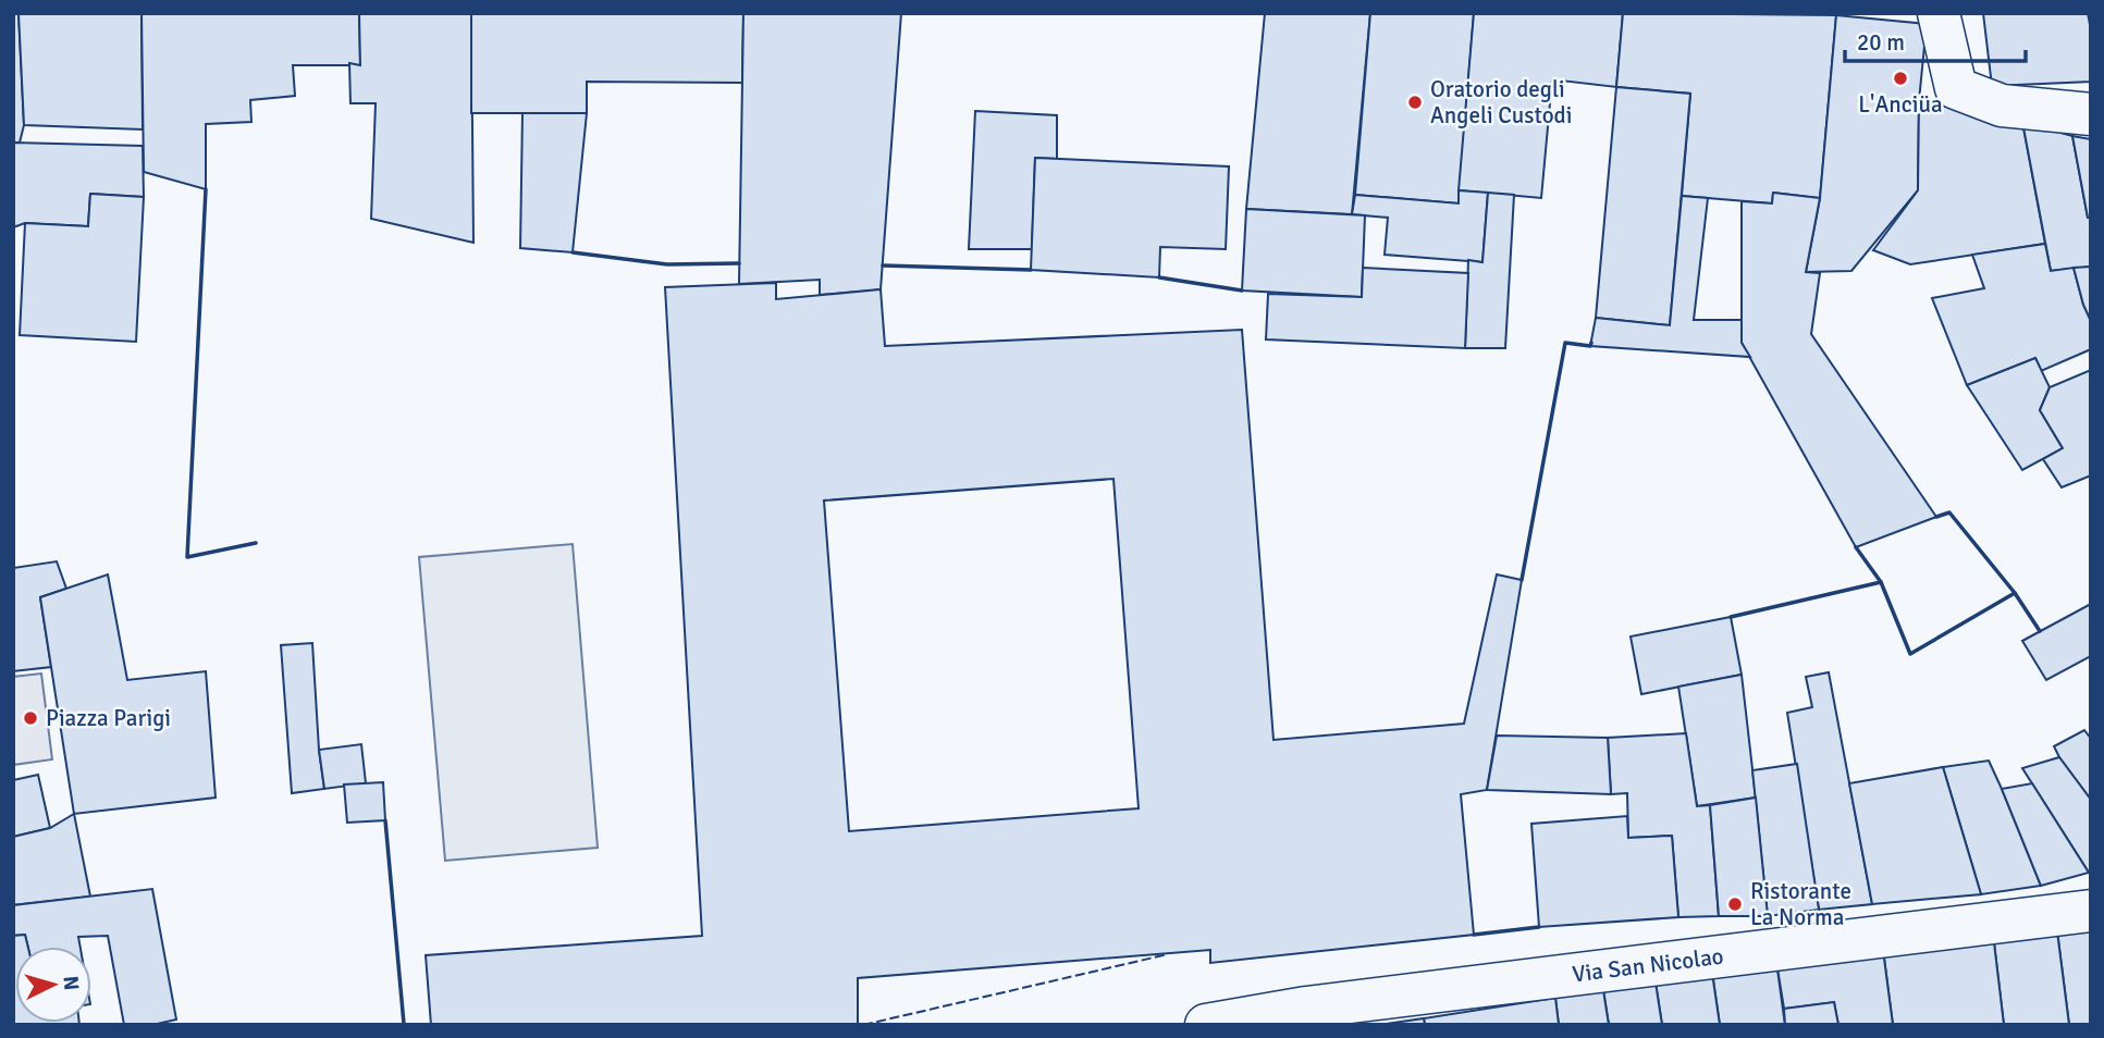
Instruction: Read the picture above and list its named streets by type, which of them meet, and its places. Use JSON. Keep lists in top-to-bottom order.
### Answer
{
  "streets": {
    "street": ["Via San Nicolao"]
  },
  "places": [
    "L'Anciüa",
    "Oratorio degli Angeli Custodi",
    "Piazza Parigi",
    "Ristorante La Norma"
  ],
  "scale_bar": "20 m",
  "north": "right"
}
